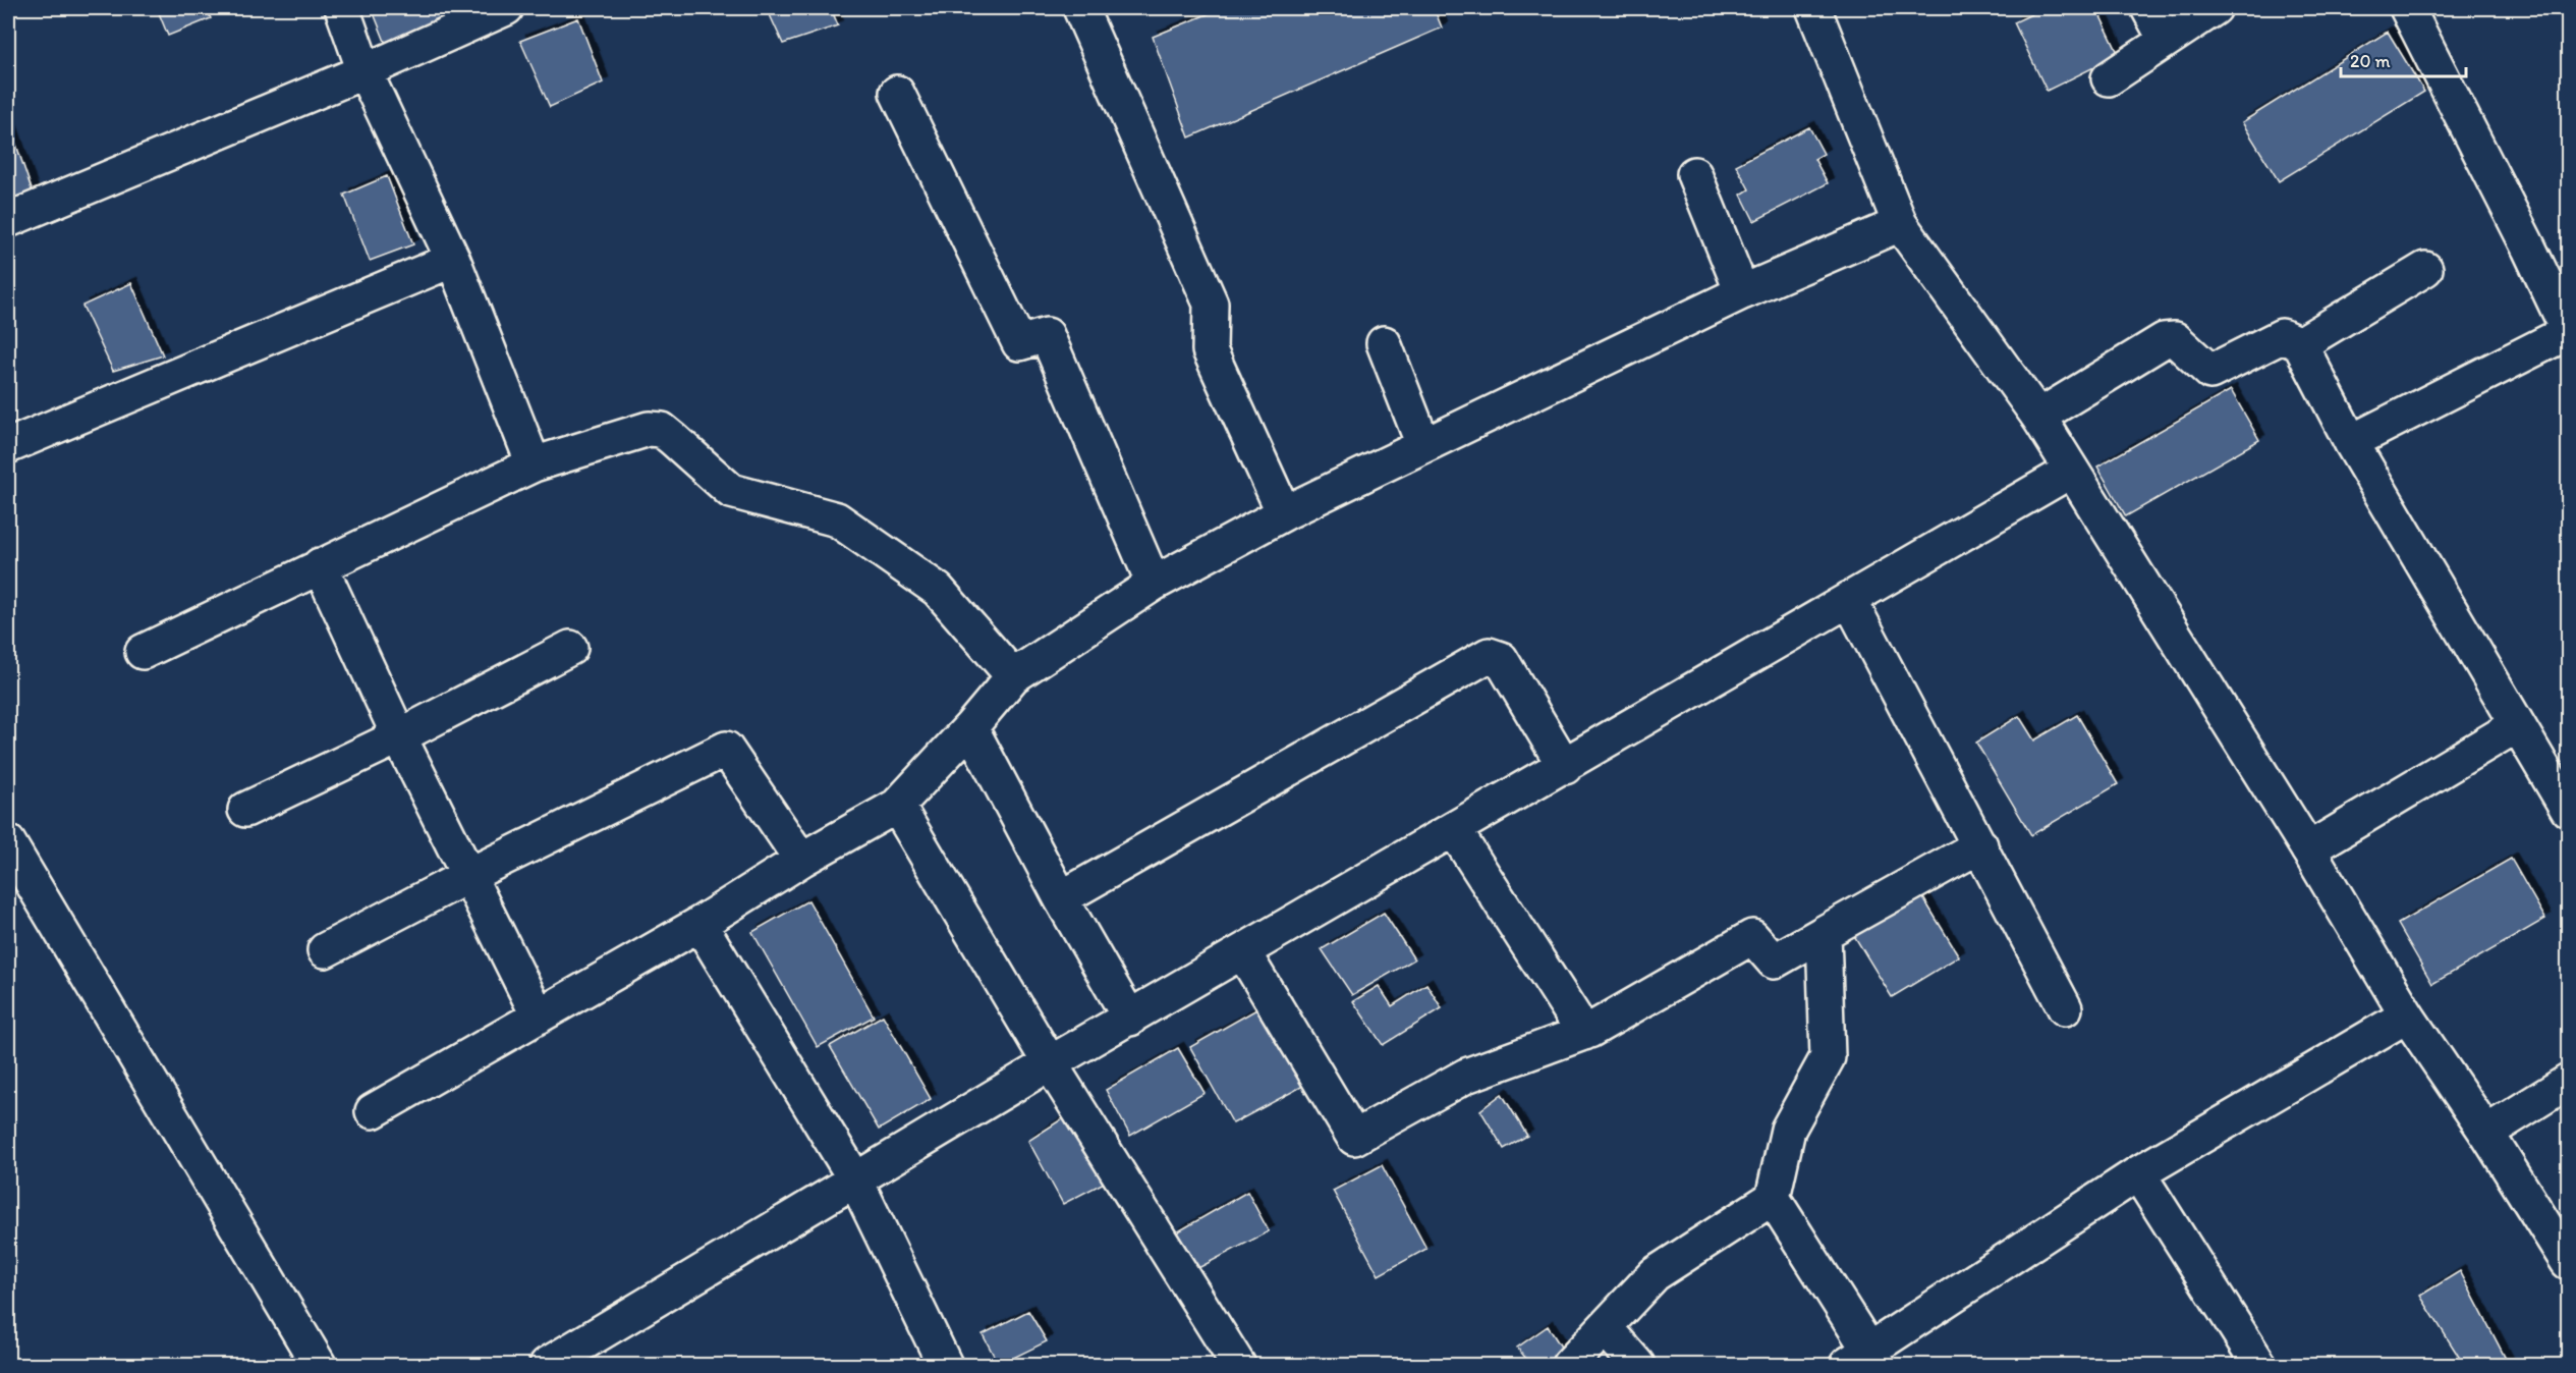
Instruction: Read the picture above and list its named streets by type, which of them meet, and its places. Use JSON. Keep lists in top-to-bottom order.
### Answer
{
  "scale_bar": "20 m"
}
